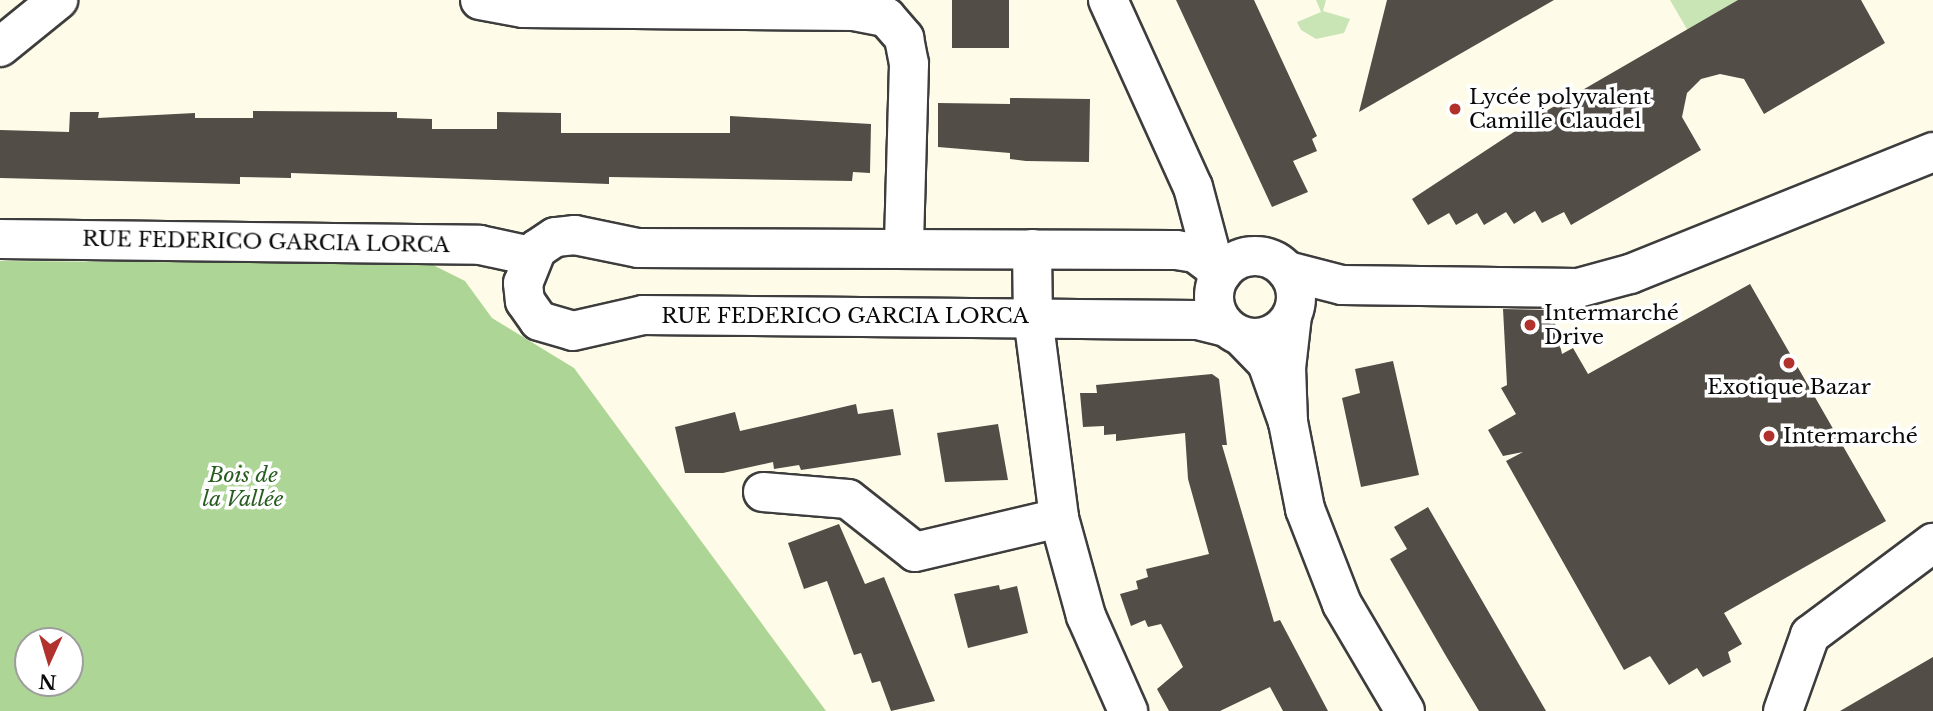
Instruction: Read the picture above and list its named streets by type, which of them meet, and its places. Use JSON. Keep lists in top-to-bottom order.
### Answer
{
  "streets": {
    "street": ["RUE FEDERICO GARCIA LORCA"]
  },
  "parks": ["Bois de la Vallée"],
  "places": [
    "Lycée polyvalent Camille Claudel",
    "Intermarché Drive",
    "Exotique Bazar",
    "Intermarché"
  ],
  "north": "bottom"
}
